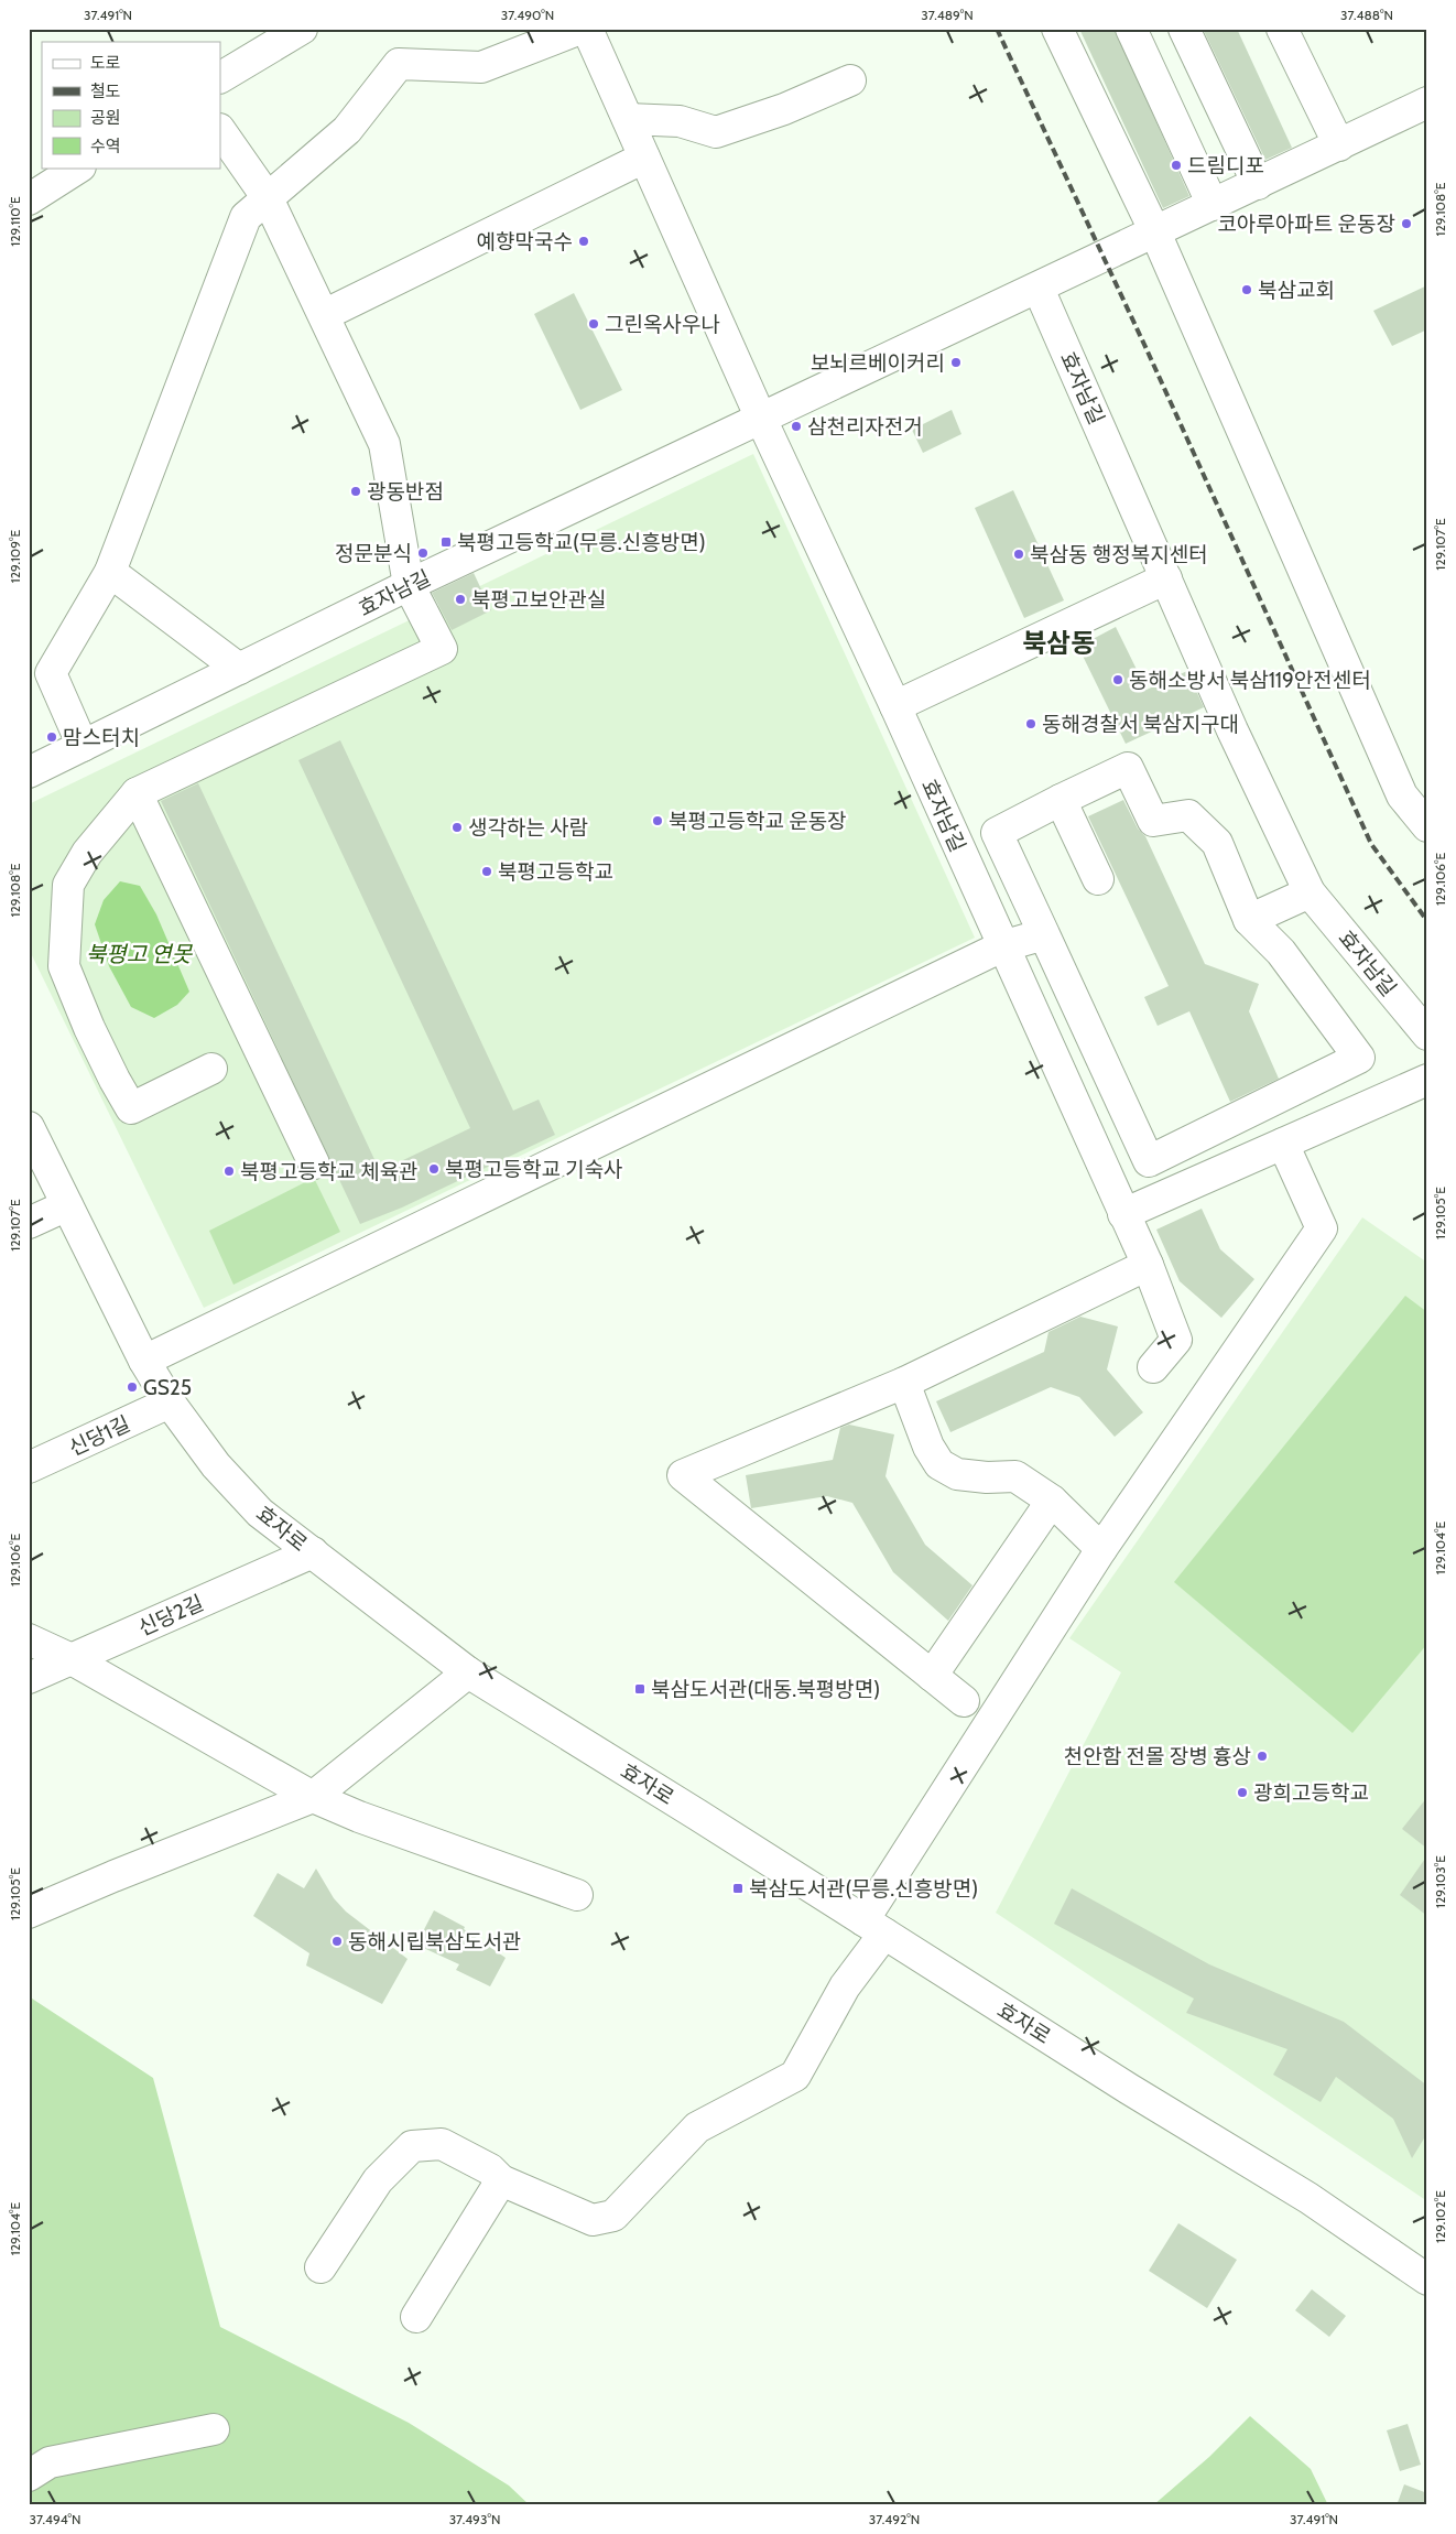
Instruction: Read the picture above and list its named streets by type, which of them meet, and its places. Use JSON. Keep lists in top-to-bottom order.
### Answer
{
  "streets": {
    "street": [
      "효자남길",
      "신당1길",
      "효자로",
      "신당2길"
    ]
  },
  "crossings": [
    ["신당1길", "효자로"],
    ["효자로", "신당2길"]
  ],
  "districts": ["북삼동"],
  "water": ["북평고 연못"],
  "places": {
    "other": [
      "드림디포",
      "코아루아파트 운동장",
      "예향막국수",
      "북삼교회",
      "그린옥사우나",
      "보뇌르베이커리",
      "삼천리자전거",
      "광동반점",
      "정문분식",
      "북삼동 행정복지센터",
      "북평고보안관실",
      "동해소방서 북삼119안전센터",
      "동해경찰서 북삼지구대",
      "맘스터치",
      "북평고등학교 운동장",
      "생각하는 사람",
      "북평고등학교",
      "북평고등학교 기숙사",
      "북평고등학교 체육관",
      "GS25",
      "천안함 전몰 장병 흉상",
      "광희고등학교",
      "동해시립북삼도서관"
    ],
    "transit": ["북평고등학교(무릉.신흥방면)", "북삼도서관(대동.북평방면)", "북삼도서관(무릉.신흥방면)"]
  },
  "legend": [
    "도로",
    "철도",
    "공원",
    "수역"
  ],
  "coordinates": [
    "37.491°N",
    "37.490°N",
    "37.489°N",
    "37.488°N",
    "129.108°E",
    "129.110°E",
    "129.107°E",
    "129.109°E",
    "129.106°E",
    "129.105°E",
    "129.104°E",
    "129.103°E",
    "129.102°E",
    "37.494°N",
    "37.493°N",
    "37.492°N"
  ]
}
